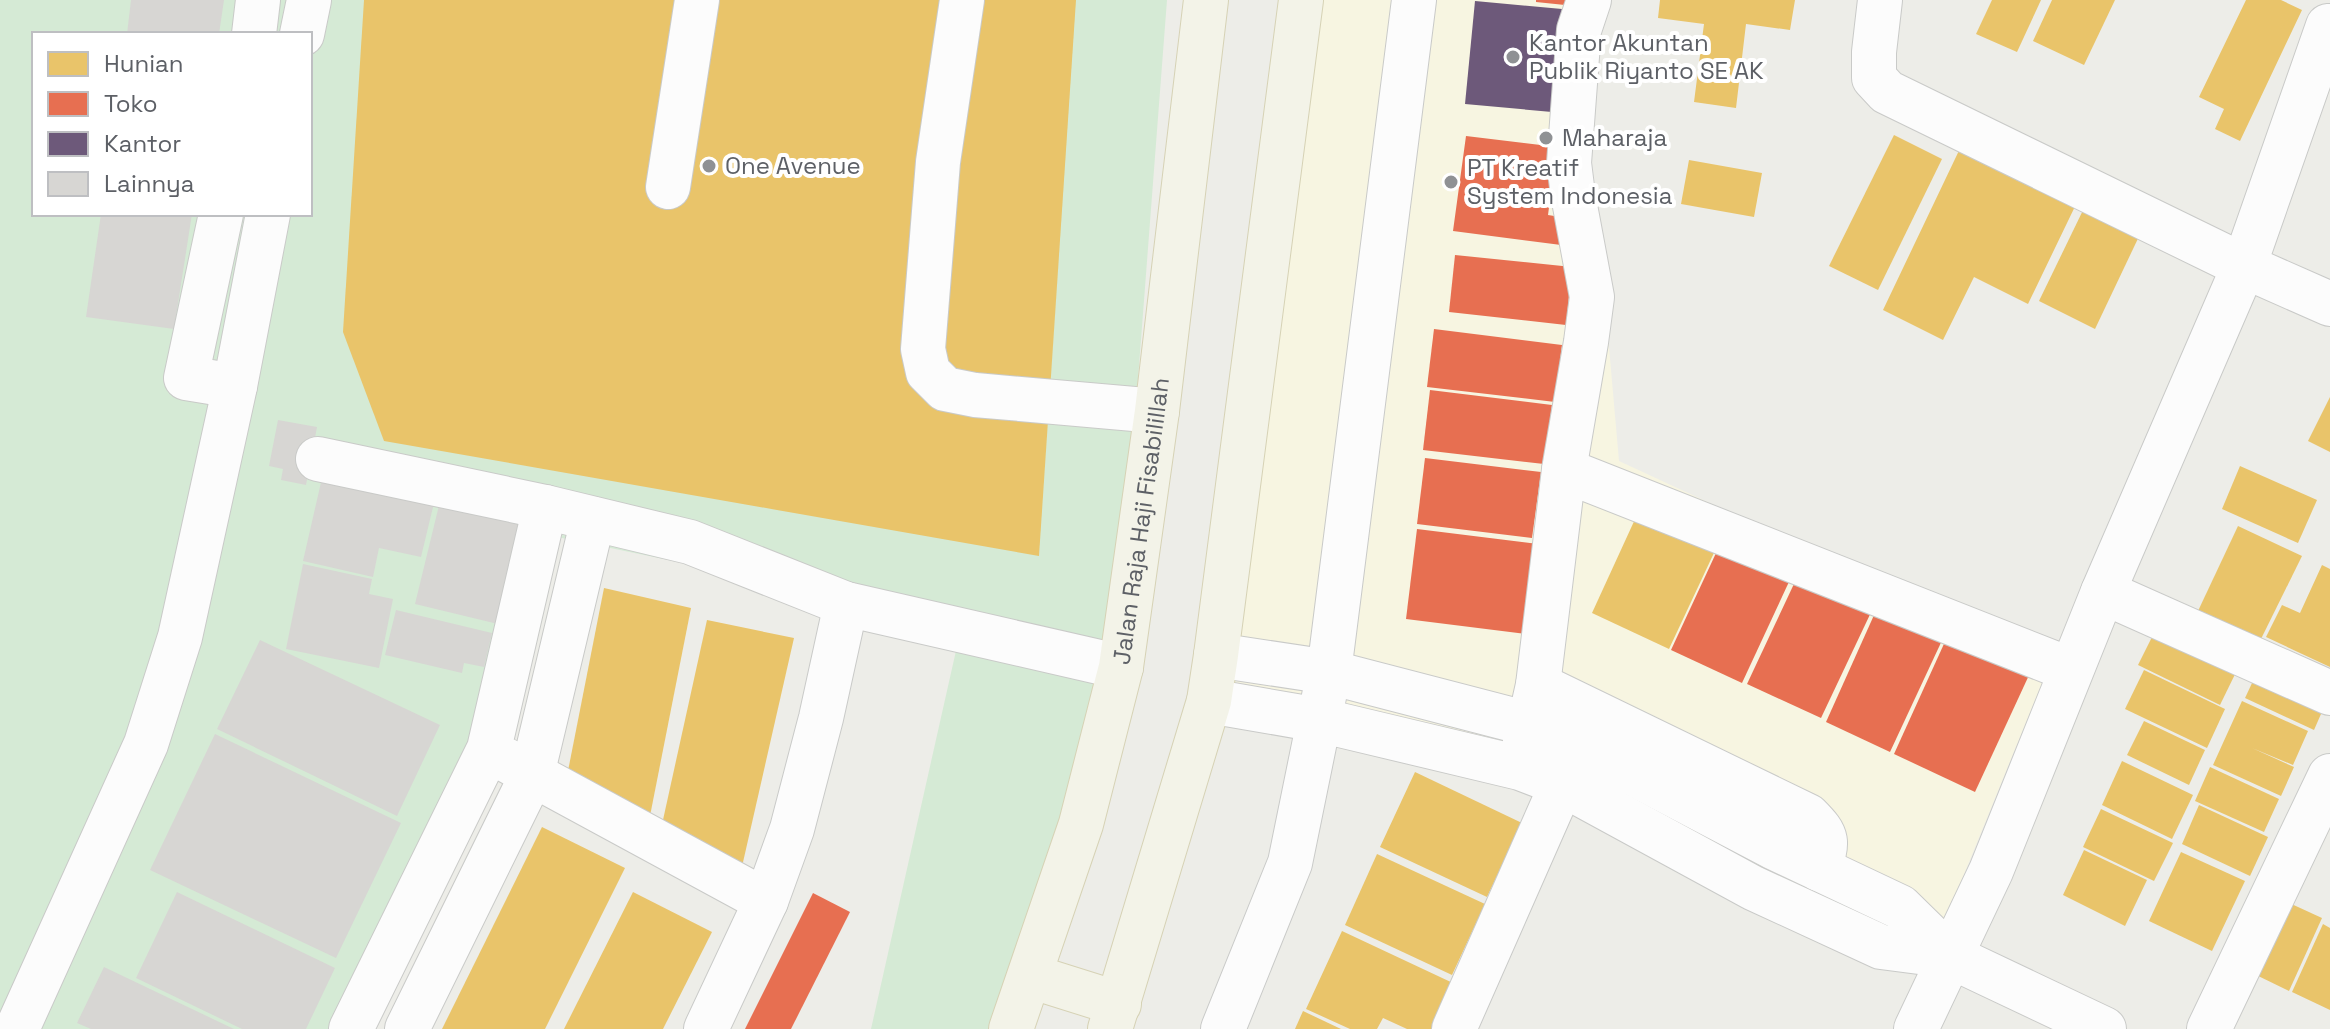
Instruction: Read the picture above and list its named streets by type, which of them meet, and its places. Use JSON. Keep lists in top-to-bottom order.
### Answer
{
  "streets": {
    "main road": ["Jalan Raja Haji Fisabilillah"]
  },
  "places": [
    "Kantor Akuntan Publik Riyanto SE AK",
    "Maharaja",
    "One Avenue",
    "PT Kreatif System Indonesia"
  ],
  "legend": [
    "Hunian",
    "Toko",
    "Kantor",
    "Lainnya"
  ]
}
